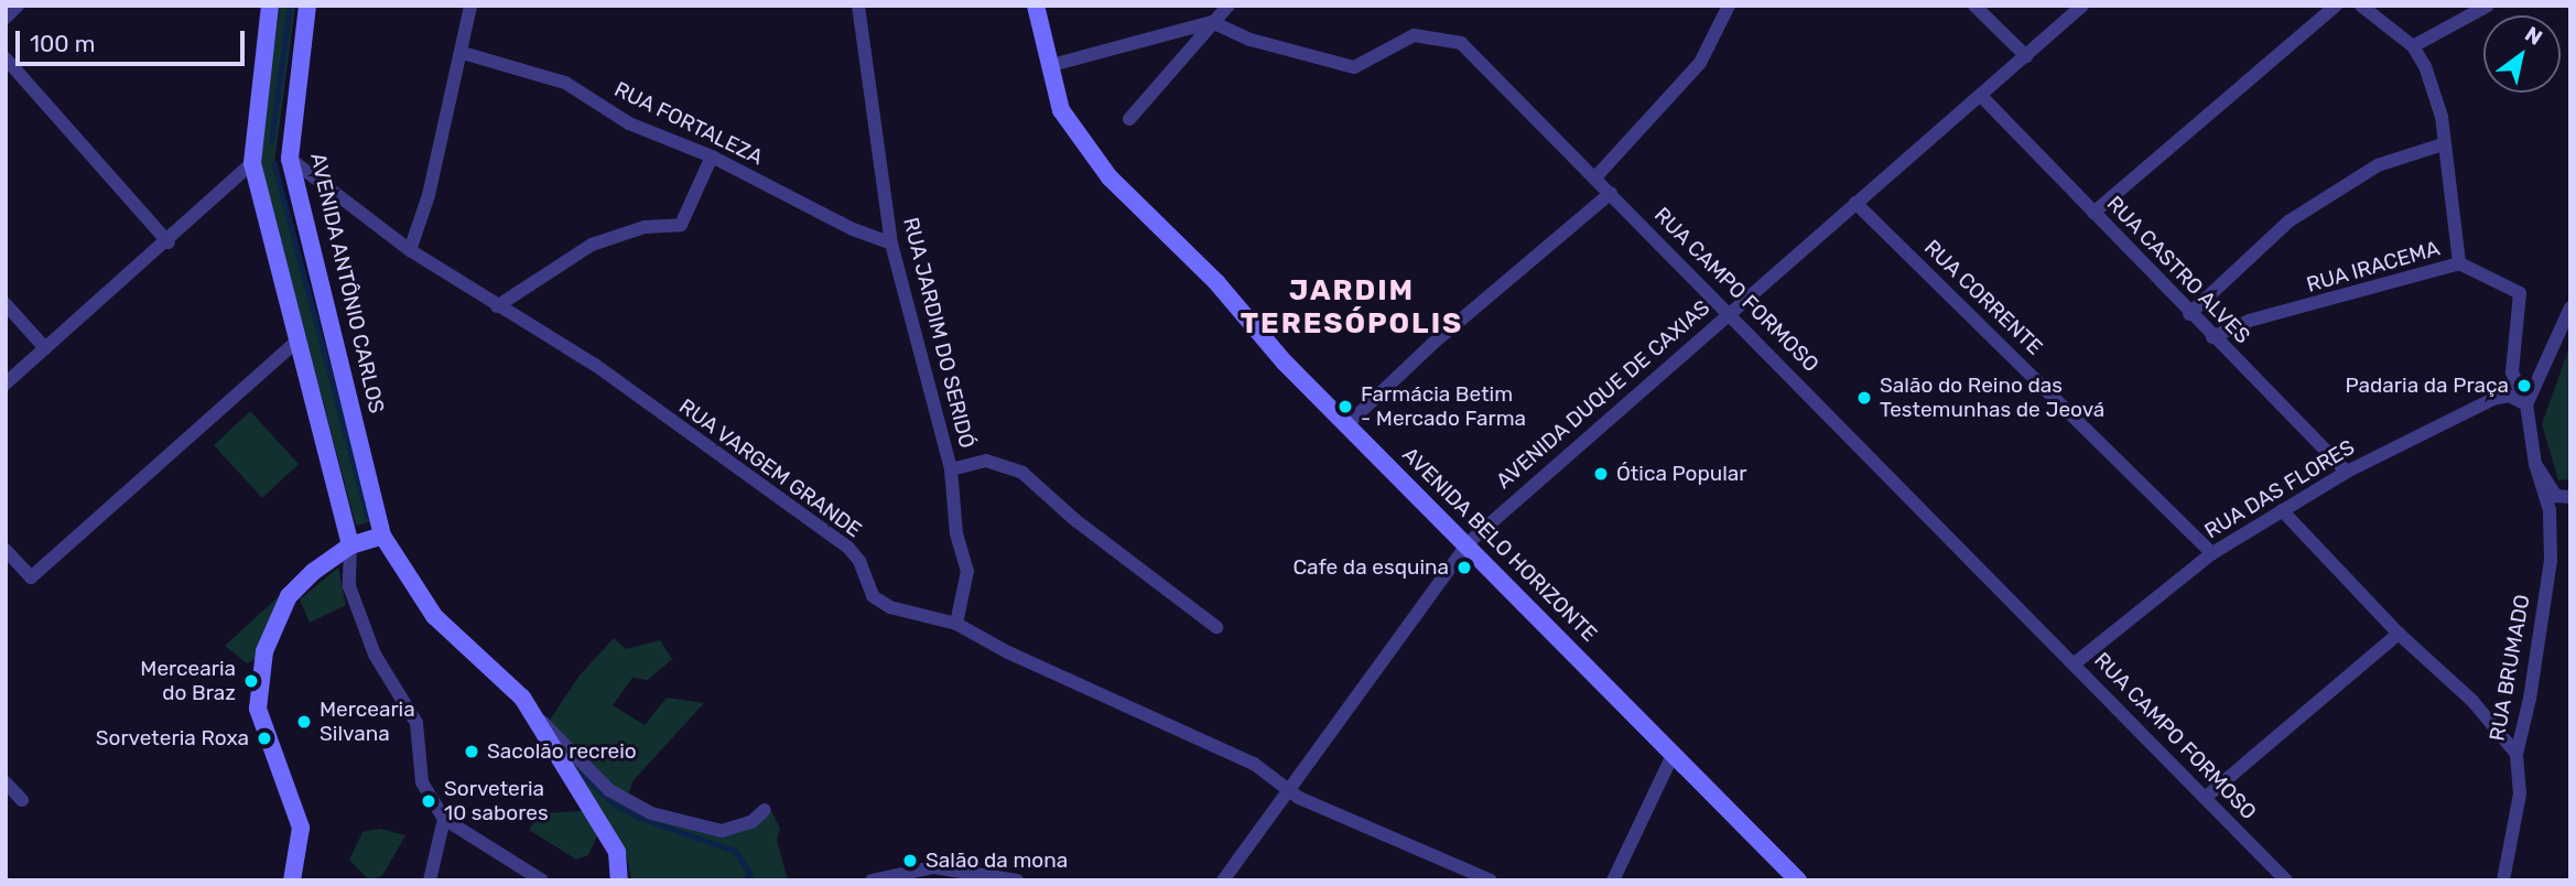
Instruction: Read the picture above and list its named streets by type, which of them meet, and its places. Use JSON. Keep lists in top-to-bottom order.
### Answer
{
  "streets": {
    "street": [
      "RUA FORTALEZA",
      "RUA IRACEMA",
      "RUA CASTRO ALVES",
      "AVENIDA ANTÔNIO CARLOS",
      "RUA CAMPO FORMOSO",
      "RUA CORRENTE",
      "RUA JARDIM DO SERIDÓ",
      "AVENIDA DUQUE DE CAXIAS",
      "RUA VARGEM GRANDE",
      "RUA DAS FLORES",
      "AVENIDA BELO HORIZONTE",
      "RUA BRUMADO"
    ]
  },
  "crossings": [
    ["RUA FORTALEZA", "RUA JARDIM DO SERIDÓ"],
    ["RUA IRACEMA", "RUA CASTRO ALVES"],
    ["RUA IRACEMA", "RUA DAS FLORES"],
    ["RUA IRACEMA", "RUA BRUMADO"],
    ["RUA CASTRO ALVES", "AVENIDA DUQUE DE CAXIAS"],
    ["RUA CASTRO ALVES", "RUA DAS FLORES"],
    ["AVENIDA ANTÔNIO CARLOS", "RUA VARGEM GRANDE"],
    ["RUA CAMPO FORMOSO", "AVENIDA DUQUE DE CAXIAS"],
    ["RUA CAMPO FORMOSO", "RUA DAS FLORES"],
    ["RUA CORRENTE", "AVENIDA DUQUE DE CAXIAS"],
    ["RUA CORRENTE", "RUA DAS FLORES"],
    ["RUA JARDIM DO SERIDÓ", "RUA VARGEM GRANDE"],
    ["AVENIDA DUQUE DE CAXIAS", "RUA VARGEM GRANDE"],
    ["AVENIDA DUQUE DE CAXIAS", "AVENIDA BELO HORIZONTE"],
    ["RUA DAS FLORES", "RUA BRUMADO"]
  ],
  "districts": ["JARDIM TERESÓPOLIS"],
  "places": [
    "Padaria da Praça",
    "Salão do Reino das Testemunhas de Jeová",
    "Farmácia Betim - Mercado Farma",
    "Ótica Popular",
    "Cafe da esquina",
    "Mercearia do Braz",
    "Mercearia Silvana",
    "Sorveteria Roxa",
    "Sacolão recreio",
    "Sorveteria 10 sabores",
    "Salão da mona"
  ],
  "scale_bar": "100 m",
  "north": "top right"
}
